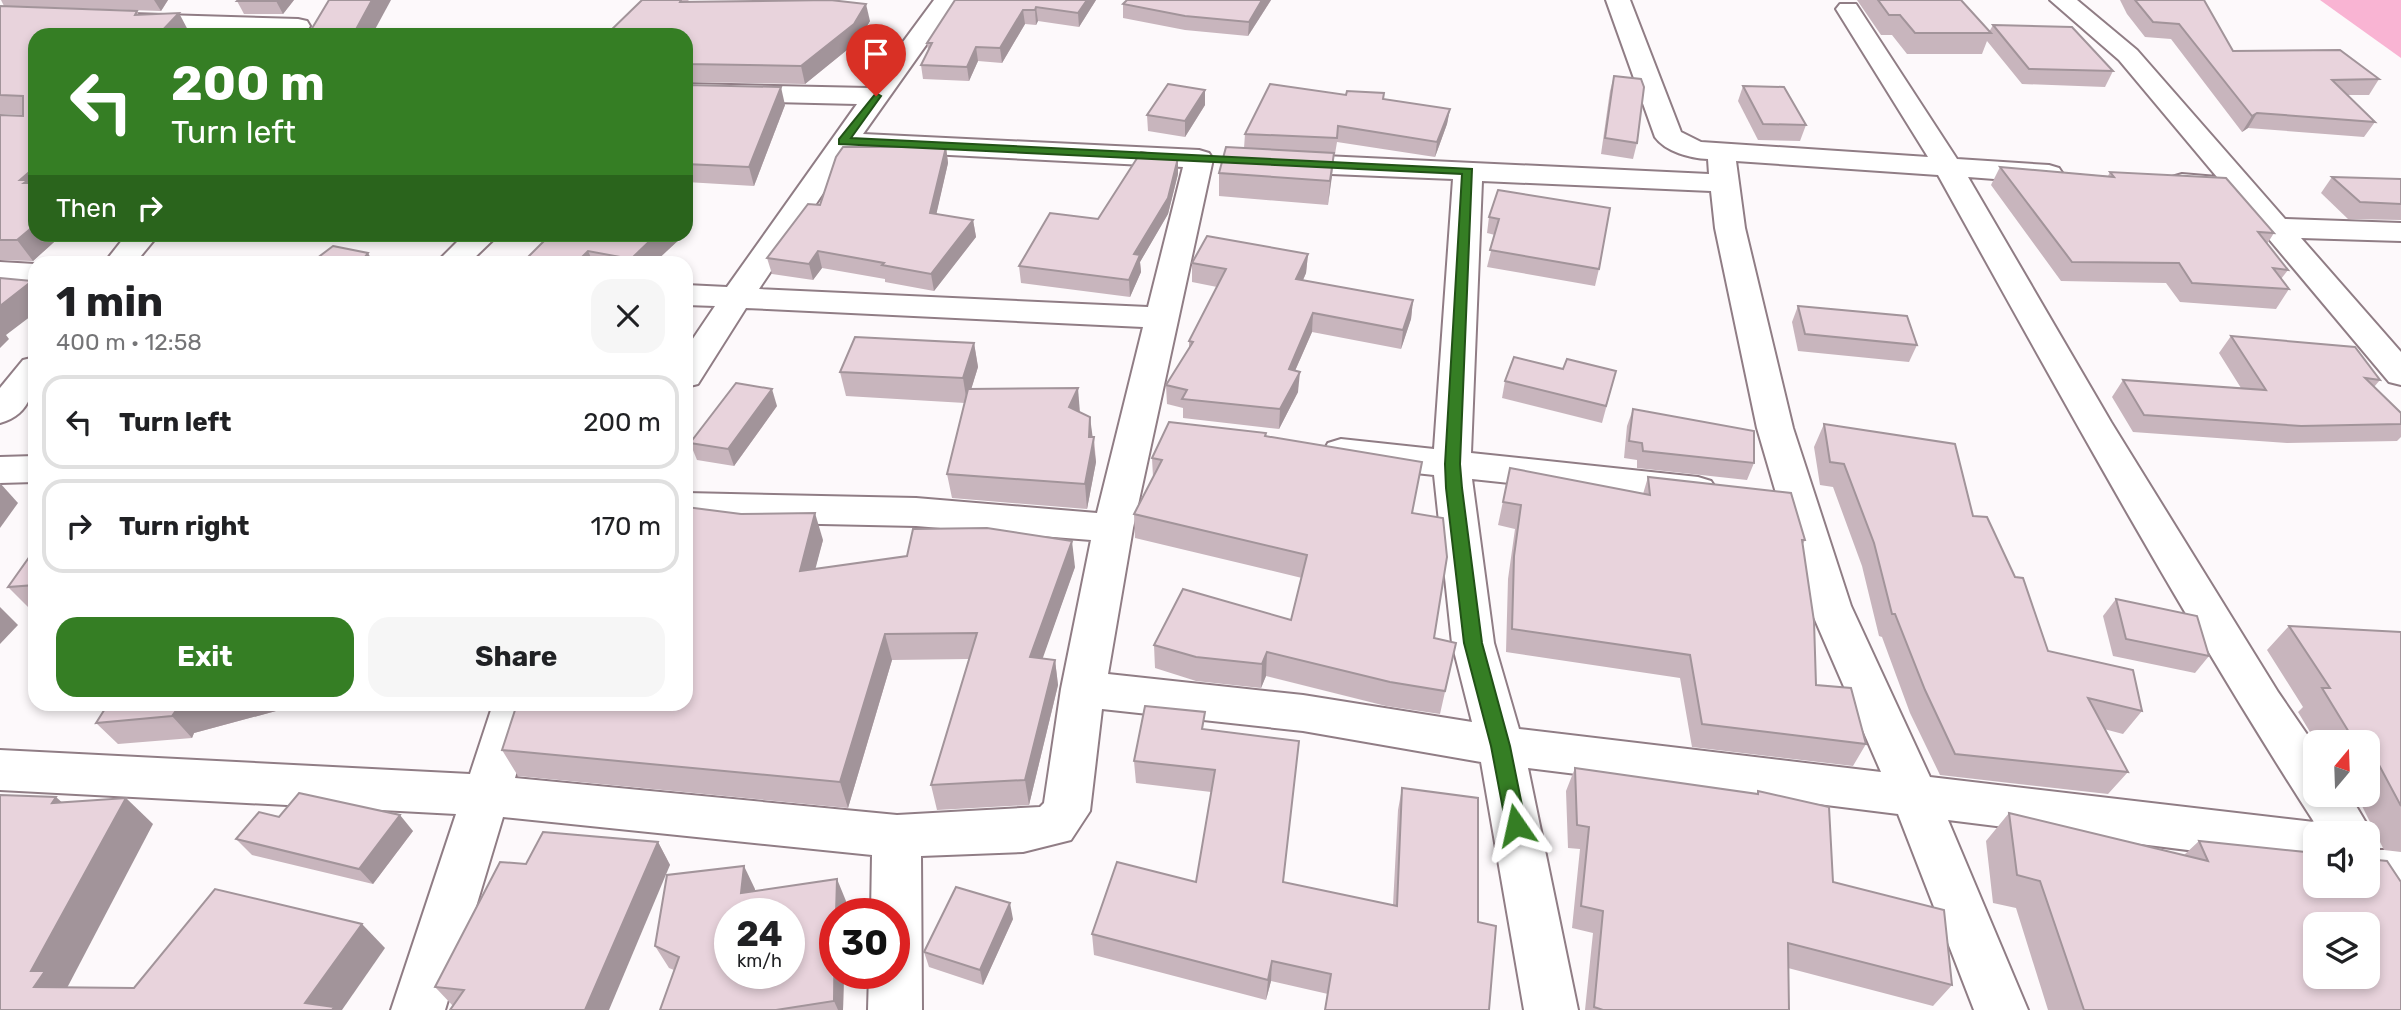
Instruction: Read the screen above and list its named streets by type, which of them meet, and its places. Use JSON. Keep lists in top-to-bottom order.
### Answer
{
  "north": "top",
  "page": {
    "turn": ["200 m", "Turn left"],
    "then": "Then",
    "heading": ["1 min", "400 m · 12:58"],
    "list": [
      {
        "name": "Turn left",
        "value": "200 m"
      },
      {
        "name": "Turn right",
        "value": "170 m"
      }
    ],
    "buttons": ["Exit", "Share"],
    "speed": "24 km/h",
    "limit": "30"
  }
}
